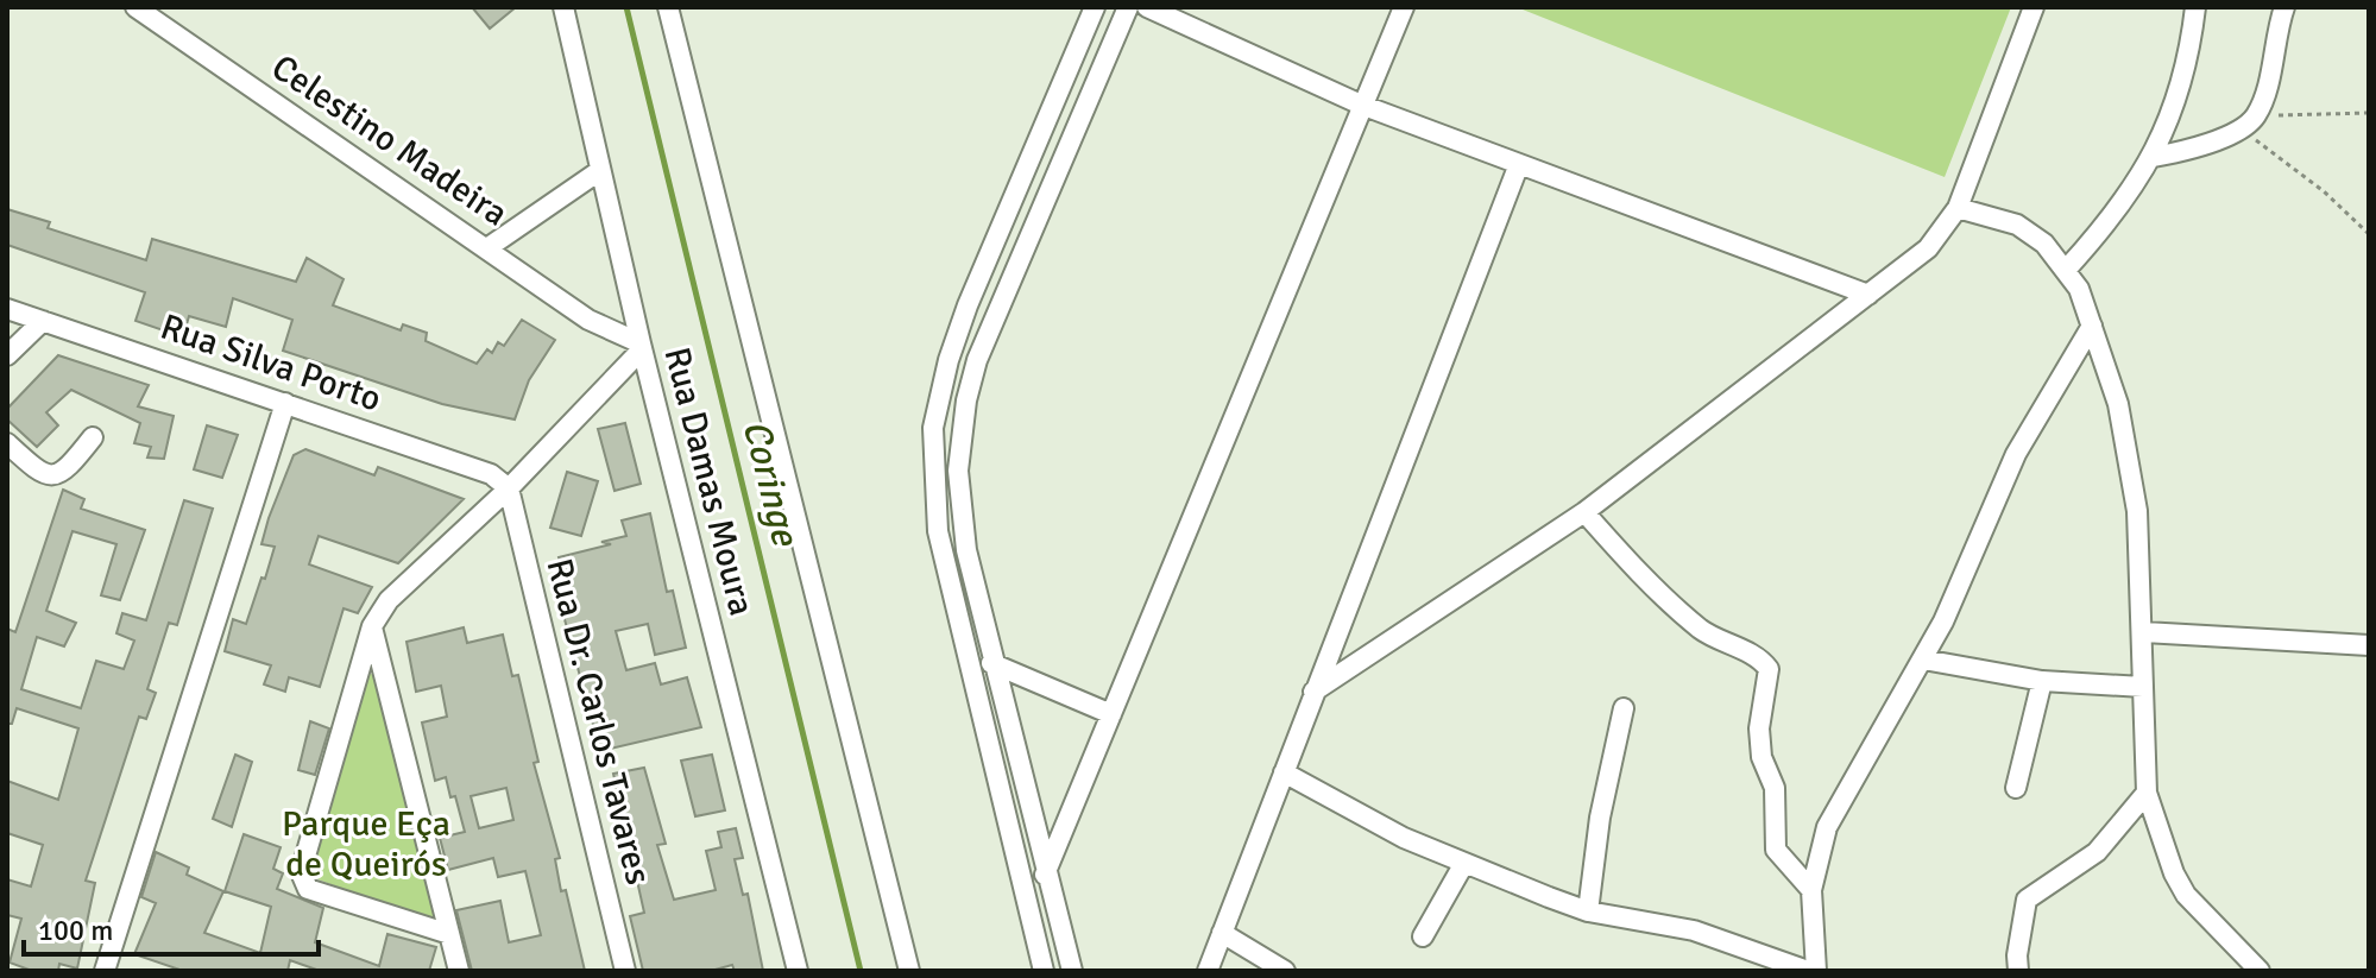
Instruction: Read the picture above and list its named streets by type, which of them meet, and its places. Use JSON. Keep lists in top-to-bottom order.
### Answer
{
  "streets": {
    "street": [
      "Celestino Madeira",
      "Rua Silva Porto",
      "Rua Damas Moura",
      "Rua Dr. Carlos Tavares"
    ]
  },
  "crossings": [
    ["Celestino Madeira", "Rua Damas Moura"],
    ["Rua Silva Porto", "Rua Dr. Carlos Tavares"]
  ],
  "water": ["Coringe"],
  "parks": ["Parque Eça de Queirós"],
  "scale_bar": "100 m"
}
